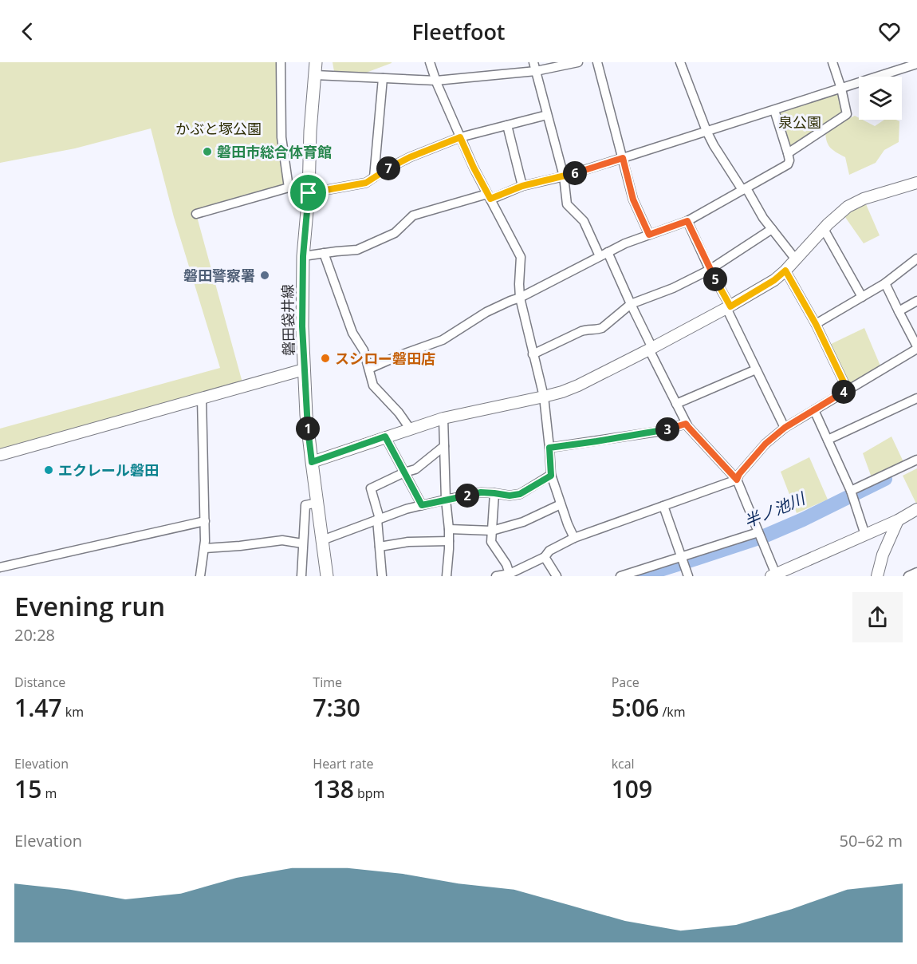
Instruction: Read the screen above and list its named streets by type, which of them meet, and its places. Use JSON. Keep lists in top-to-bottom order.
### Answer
{
  "streets": {
    "main road": ["磐田袋井線"]
  },
  "water": ["半ノ池川"],
  "parks": ["泉公園", "かぶと塚公園"],
  "places": [
    "磐田市総合体育館",
    "磐田警察署",
    "スシロー磐田店",
    "エクレール磐田"
  ],
  "page": {
    "header": "Fleetfoot",
    "pins": [
      "7",
      "6",
      "5",
      "4",
      "1",
      "3",
      "2"
    ],
    "heading": ["Evening run", "20:28"],
    "stats": [
      ["Distance", "1.47 km"],
      ["Time", "7:30"],
      ["Pace", "5:06 /km"],
      ["Elevation", "15 m"],
      ["Heart rate", "138 bpm"],
      ["kcal", "109"]
    ],
    "chart": ["Elevation", "50–62 m"]
  }
}
